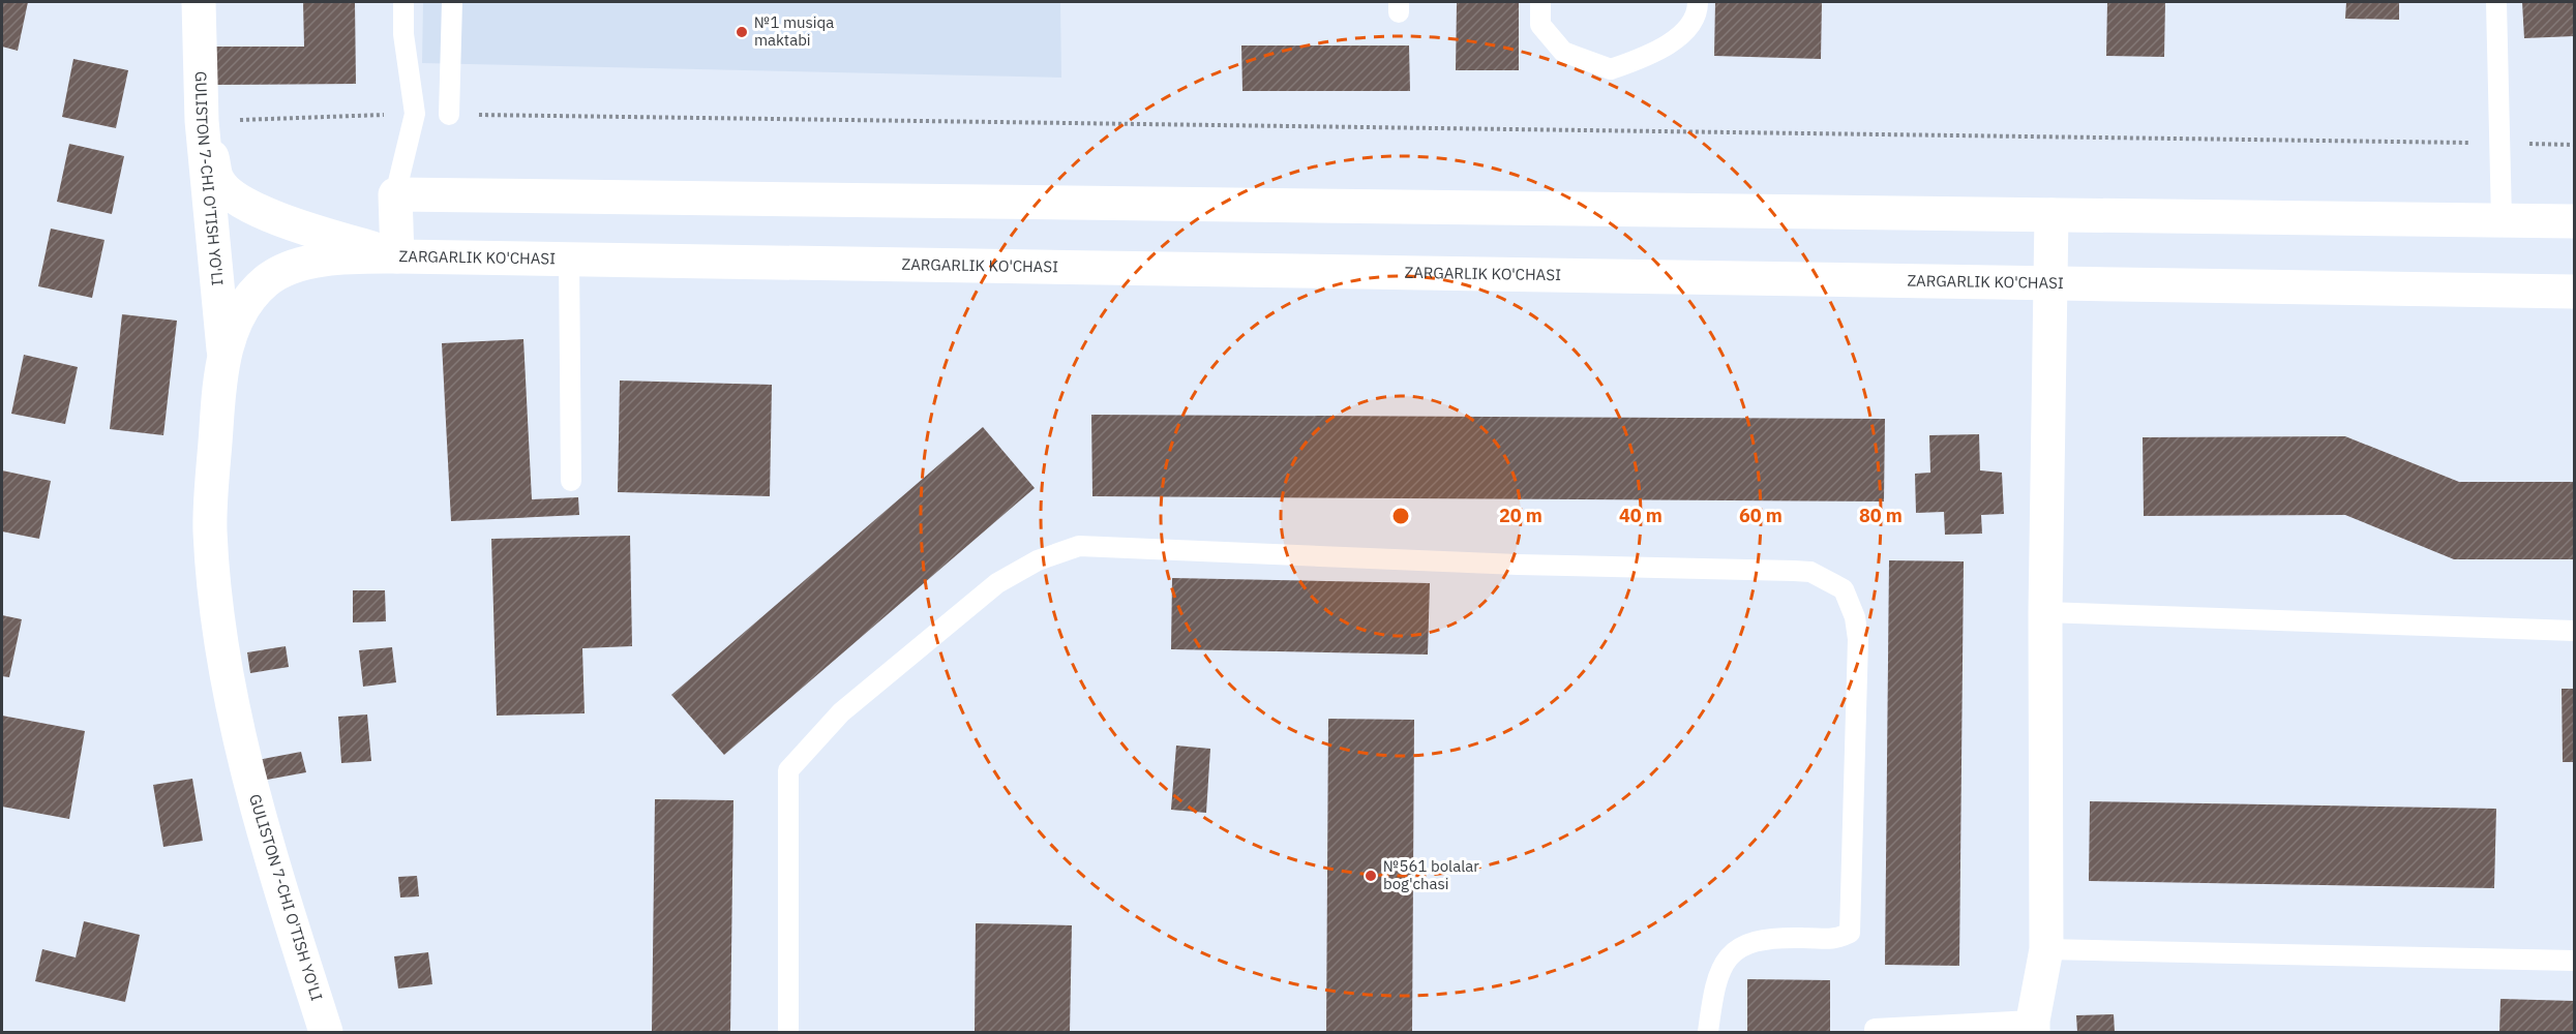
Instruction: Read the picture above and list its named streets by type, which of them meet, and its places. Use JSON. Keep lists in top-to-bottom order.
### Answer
{
  "streets": {
    "street": ["GULISTON 7-CHI O'TISH YO'LI", "ZARGARLIK KO'CHASI"]
  },
  "crossings": [
    ["GULISTON 7-CHI O'TISH YO'LI", "ZARGARLIK KO'CHASI"]
  ],
  "places": ["№1 musiqa maktabi", "№561 bolalar bog'chasi"],
  "rings": [
    "20 m",
    "40 m",
    "60 m",
    "80 m"
  ]
}
